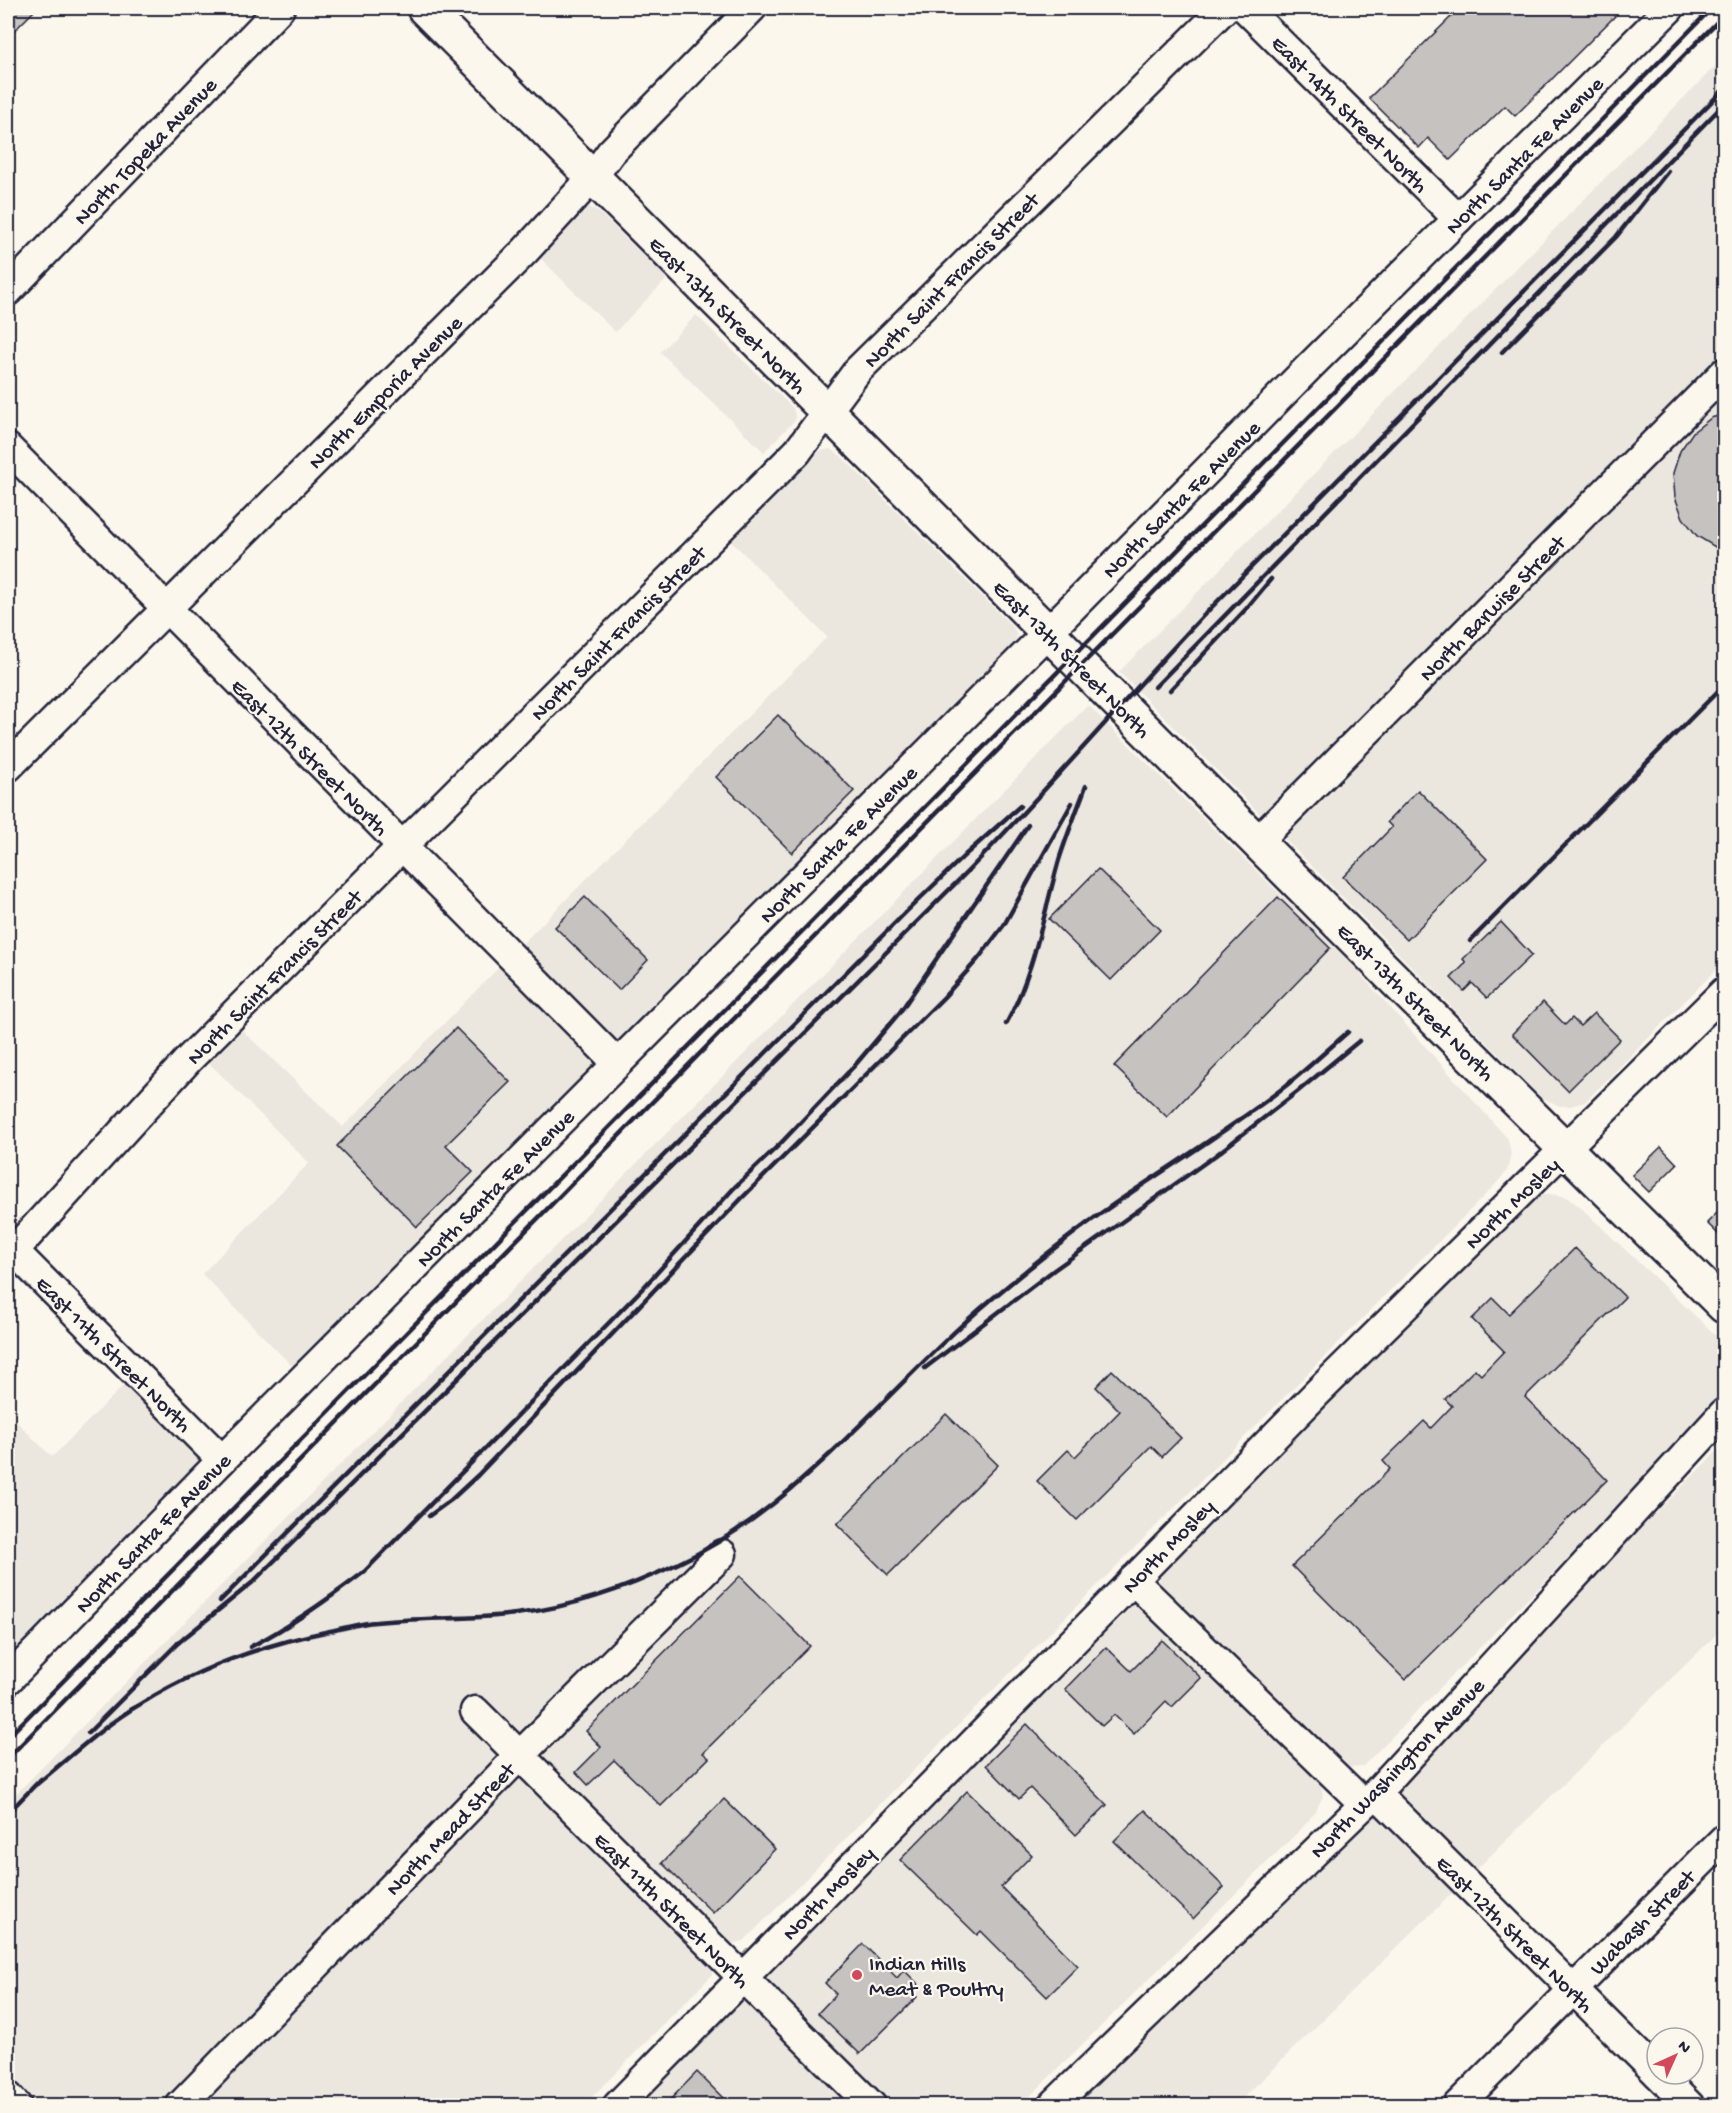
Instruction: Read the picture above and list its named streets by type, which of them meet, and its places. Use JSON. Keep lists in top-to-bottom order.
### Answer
{
  "streets": {
    "main road": ["East 13th Street North"],
    "street": [
      "East 14th Street North",
      "North Topeka Avenue",
      "North Santa Fe Avenue",
      "North Saint Francis Street",
      "North Emporia Avenue",
      "North Barwise Street",
      "East 12th Street North",
      "North Mosley",
      "East 11th Street North",
      "North Washington Avenue",
      "North Mead Street",
      "Wabash Street"
    ]
  },
  "crossings": [
    ["East 14th Street North", "North Santa Fe Avenue"],
    ["North Santa Fe Avenue", "East 13th Street North"],
    ["North Santa Fe Avenue", "East 12th Street North"],
    ["North Santa Fe Avenue", "East 11th Street North"],
    ["North Saint Francis Street", "East 13th Street North"],
    ["North Saint Francis Street", "East 12th Street North"],
    ["North Saint Francis Street", "East 11th Street North"],
    ["East 13th Street North", "North Emporia Avenue"],
    ["East 13th Street North", "North Barwise Street"],
    ["East 13th Street North", "North Mosley"],
    ["North Emporia Avenue", "East 12th Street North"],
    ["East 12th Street North", "North Mosley"],
    ["East 12th Street North", "North Washington Avenue"],
    ["East 12th Street North", "Wabash Street"],
    ["North Mosley", "East 11th Street North"],
    ["East 11th Street North", "North Mead Street"]
  ],
  "places": ["Indian Hills Meat & Poultry"],
  "north": "top right"
}
